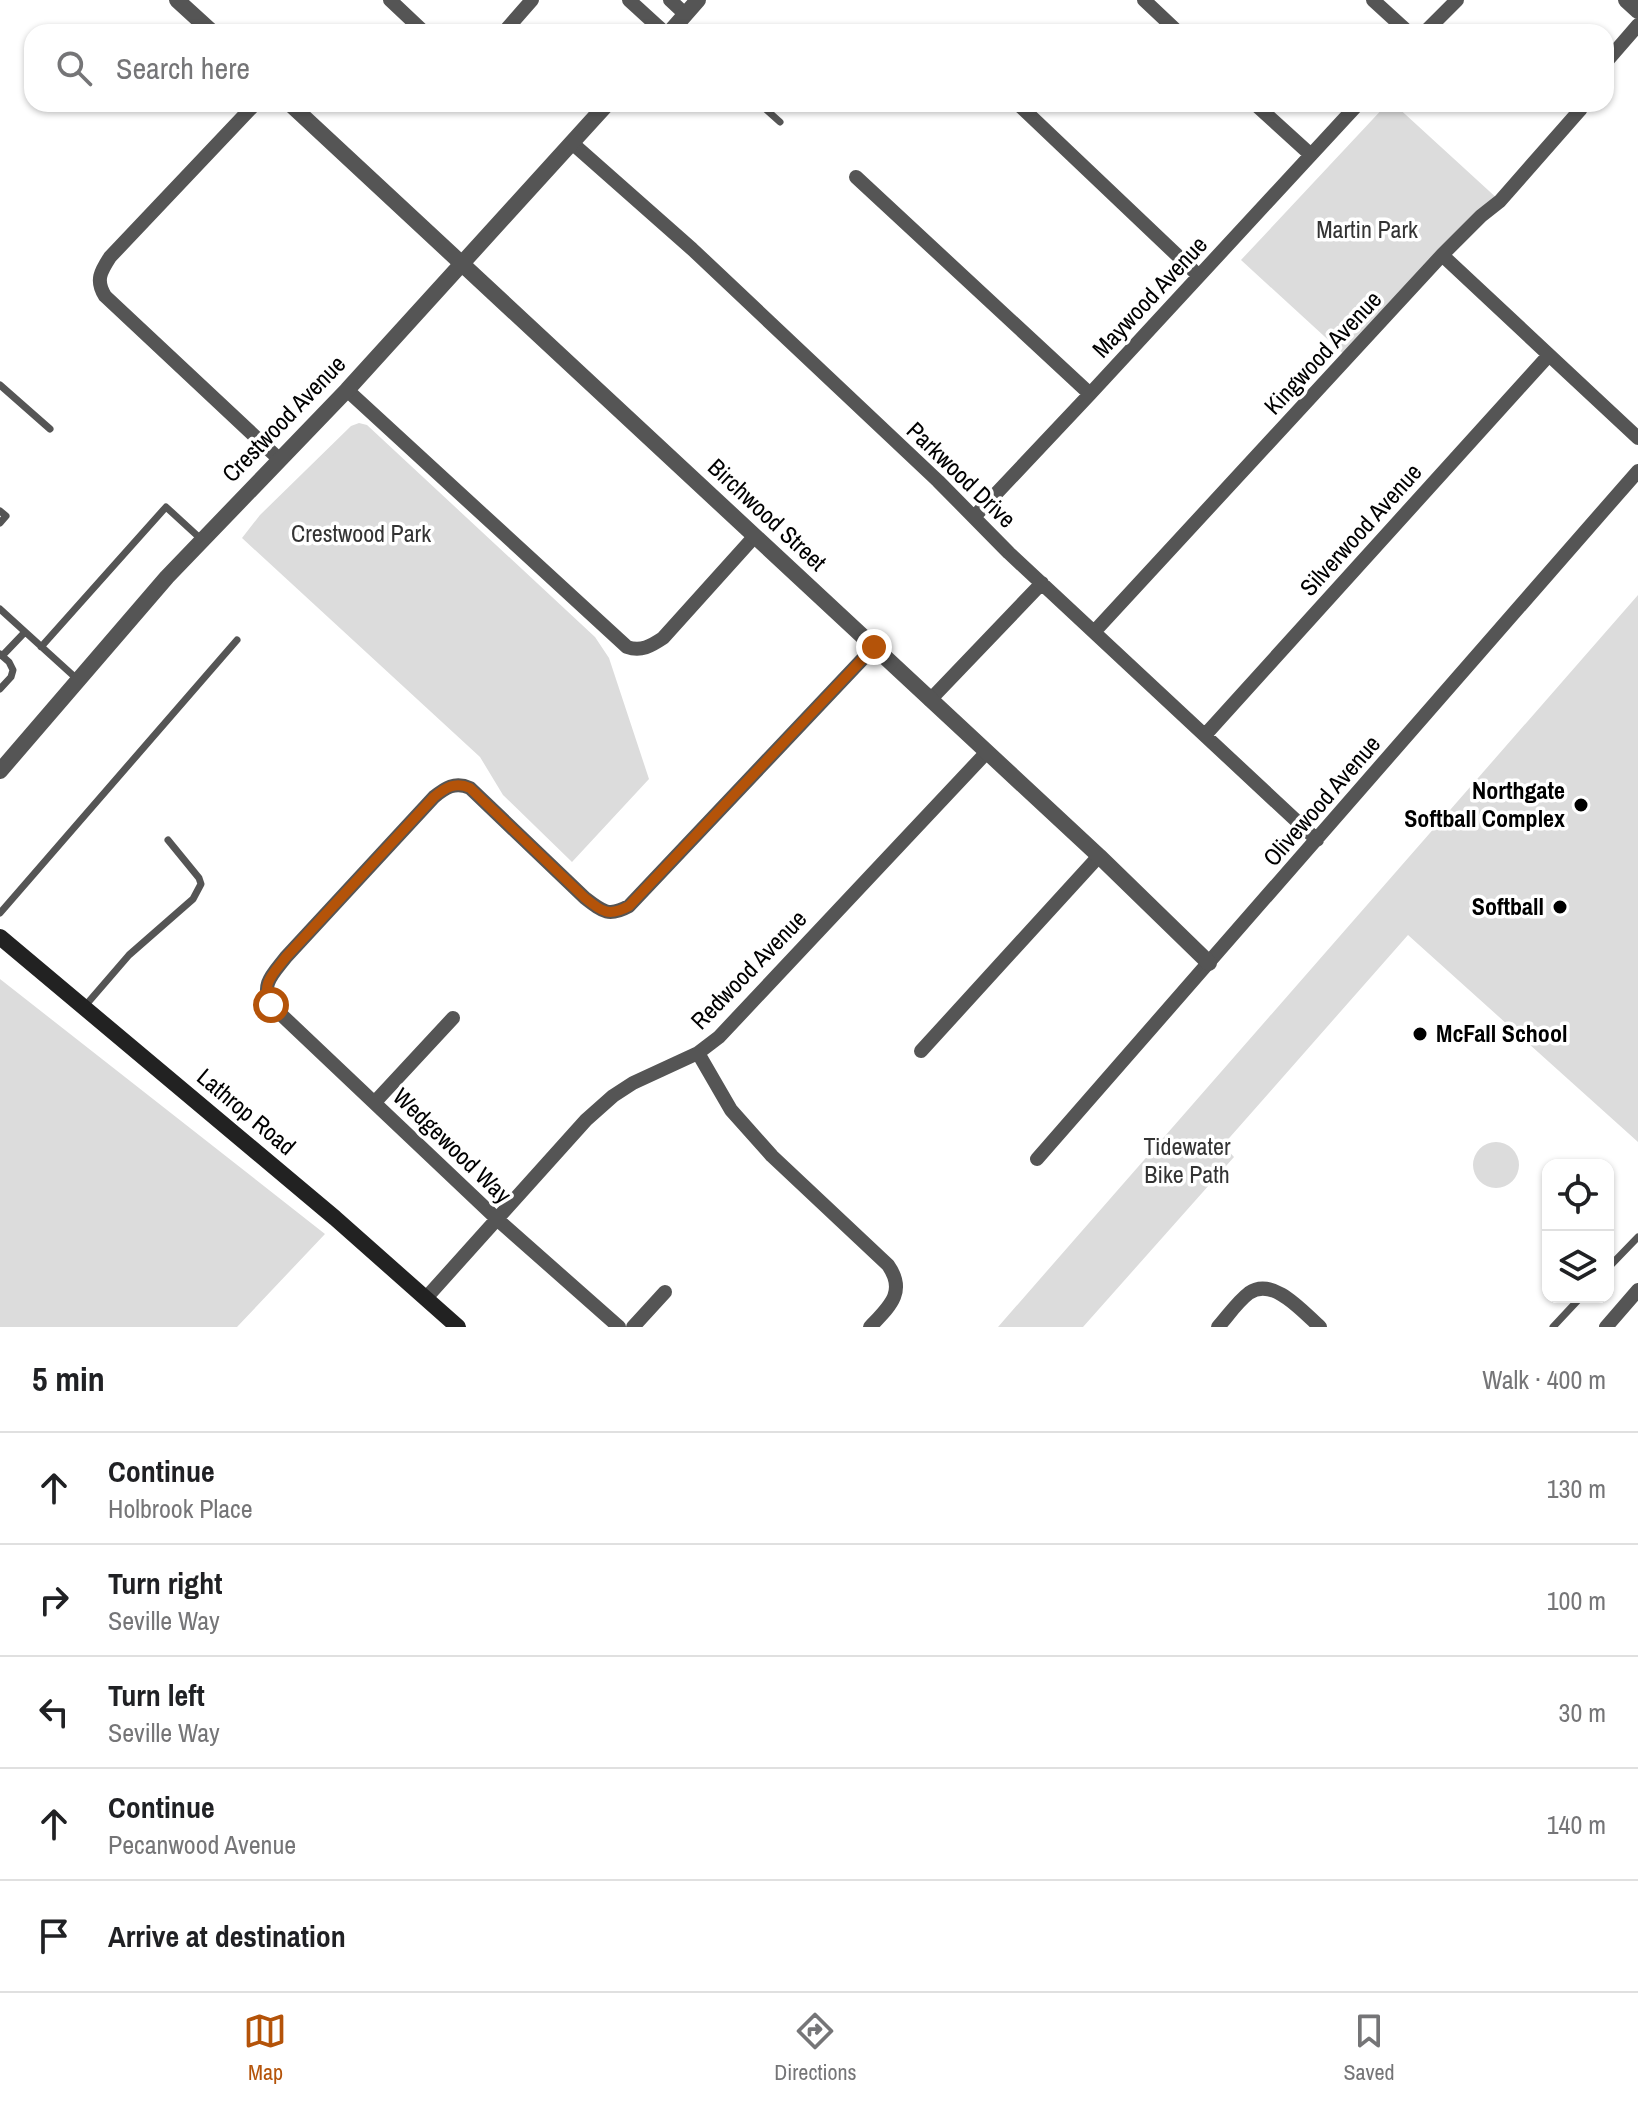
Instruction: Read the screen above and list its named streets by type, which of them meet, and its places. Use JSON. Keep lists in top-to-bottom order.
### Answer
{
  "streets": {
    "main road": ["Lathrop Road"],
    "street": [
      "Maywood Avenue",
      "Kingwood Avenue",
      "Crestwood Avenue",
      "Parkwood Drive",
      "Birchwood Street",
      "Silverwood Avenue",
      "Olivewood Avenue",
      "Redwood Avenue",
      "Wedgewood Way"
    ]
  },
  "crossings": [
    ["Maywood Avenue", "Parkwood Drive"],
    ["Kingwood Avenue", "Parkwood Drive"],
    ["Crestwood Avenue", "Parkwood Drive"],
    ["Crestwood Avenue", "Birchwood Street"],
    ["Parkwood Drive", "Silverwood Avenue"],
    ["Parkwood Drive", "Olivewood Avenue"],
    ["Birchwood Street", "Olivewood Avenue"],
    ["Birchwood Street", "Redwood Avenue"],
    ["Birchwood Street", "Wedgewood Way"],
    ["Redwood Avenue", "Lathrop Road"],
    ["Redwood Avenue", "Wedgewood Way"]
  ],
  "parks": ["Martin Park", "Crestwood Park", "Tidewater Bike Path"],
  "places": ["Northgate Softball Complex", "Softball", "McFall School"],
  "page": {
    "search": "Search here",
    "heading": ["5 min", "Walk · 400 m"],
    "list": [
      ["Continue", "Holbrook Place", "130 m"],
      ["Turn right", "Seville Way", "100 m"],
      ["Turn left", "Seville Way", "30 m"],
      ["Continue", "Pecanwood Avenue", "140 m"],
      "Arrive at destination"
    ],
    "nav": ["Map", "Directions", "Saved"]
  }
}
